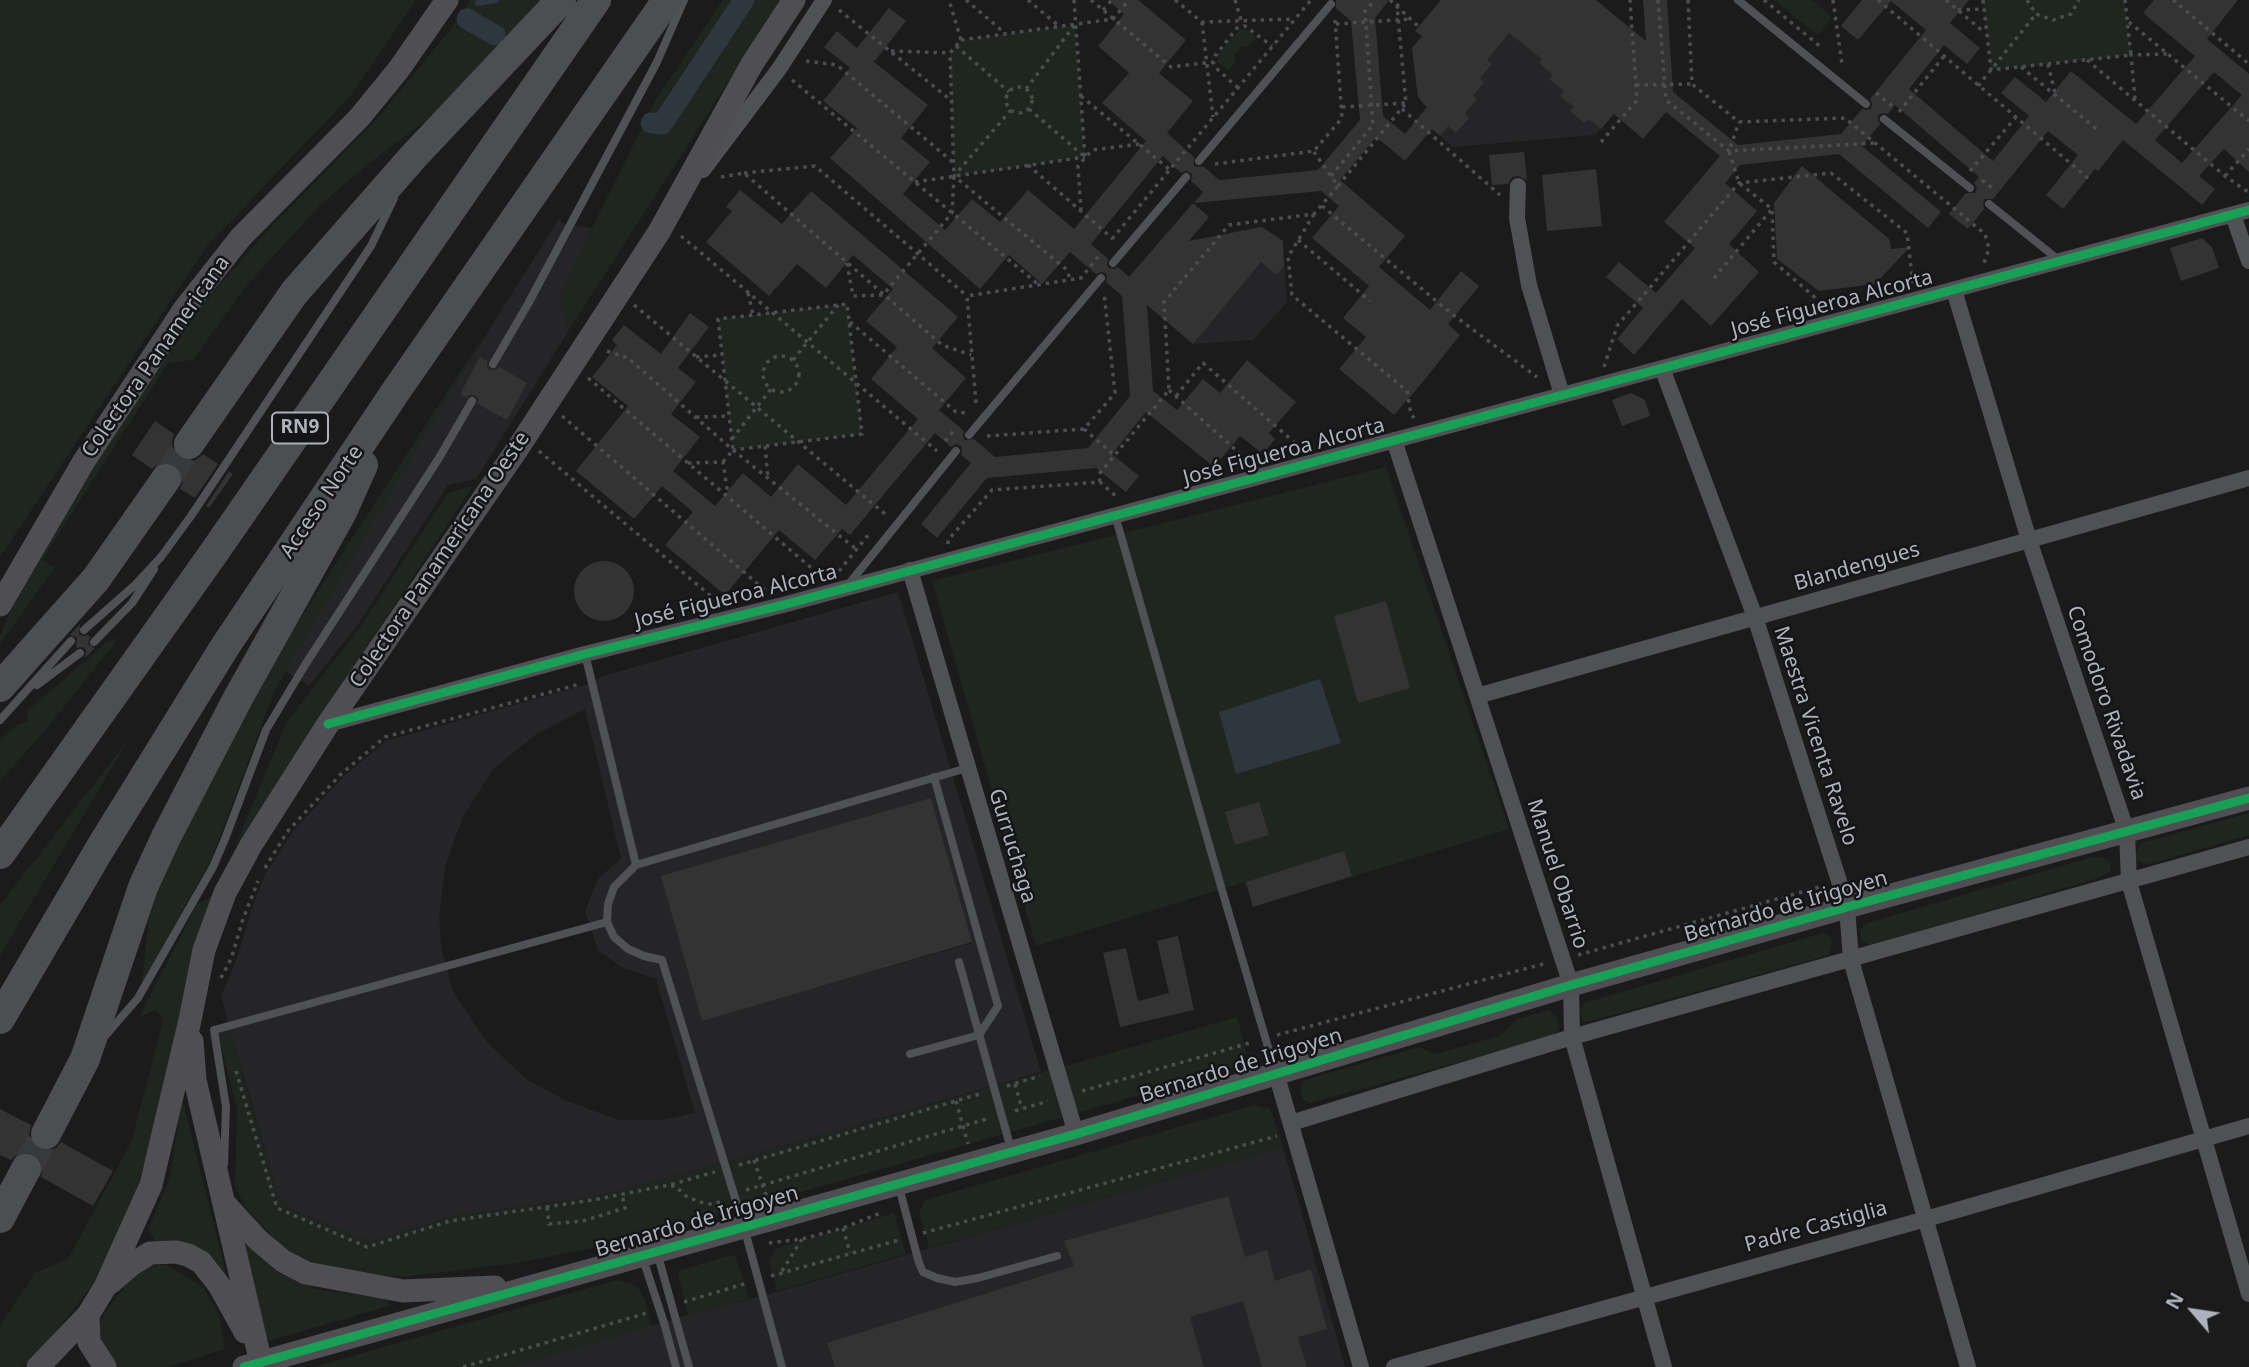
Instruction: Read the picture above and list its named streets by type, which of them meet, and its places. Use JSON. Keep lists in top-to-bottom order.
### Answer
{
  "streets": {
    "highway": ["RN9", "Acceso Norte"],
    "street": [
      "José Figueroa Alcorta",
      "Colectora Panamericana",
      "Colectora Panamericana Oeste",
      "Blandengues",
      "Comodoro Rivadavia",
      "Maestra Vicenta Ravelo",
      "Gurruchaga",
      "Manuel Obarrio",
      "Bernardo de Irigoyen",
      "Padre Castiglia"
    ]
  },
  "crossings": [
    ["José Figueroa Alcorta", "Colectora Panamericana Oeste"],
    ["José Figueroa Alcorta", "Comodoro Rivadavia"],
    ["José Figueroa Alcorta", "Maestra Vicenta Ravelo"],
    ["José Figueroa Alcorta", "Gurruchaga"],
    ["José Figueroa Alcorta", "Manuel Obarrio"],
    ["Blandengues", "Comodoro Rivadavia"],
    ["Blandengues", "Maestra Vicenta Ravelo"],
    ["Blandengues", "Manuel Obarrio"],
    ["Comodoro Rivadavia", "Bernardo de Irigoyen"],
    ["Comodoro Rivadavia", "Padre Castiglia"],
    ["Maestra Vicenta Ravelo", "Bernardo de Irigoyen"],
    ["Maestra Vicenta Ravelo", "Padre Castiglia"],
    ["Gurruchaga", "Bernardo de Irigoyen"],
    ["Manuel Obarrio", "Bernardo de Irigoyen"],
    ["Manuel Obarrio", "Padre Castiglia"]
  ],
  "north": "top left"
}
